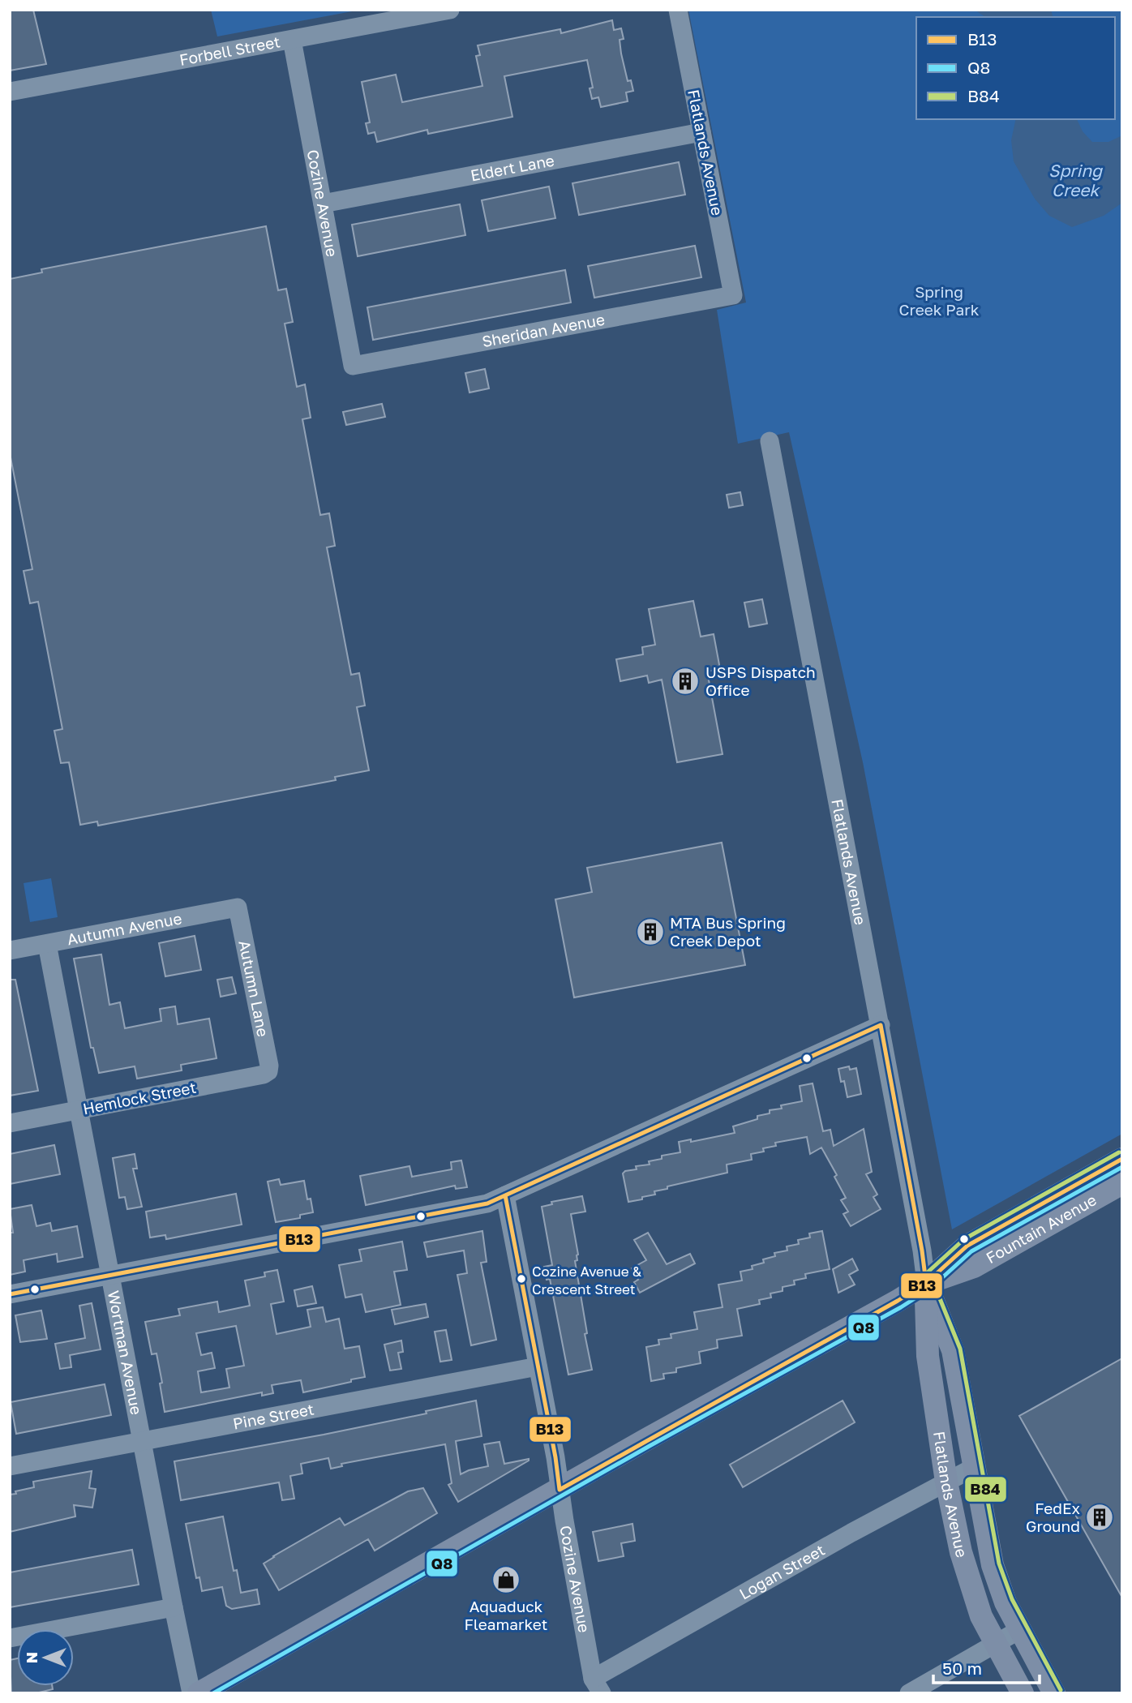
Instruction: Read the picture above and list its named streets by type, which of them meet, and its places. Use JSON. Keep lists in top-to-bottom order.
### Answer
{
  "streets": {
    "main road": ["Flatlands Avenue", "Fountain Avenue"],
    "street": [
      "Forbell Street",
      "Eldert Lane",
      "Cozine Avenue",
      "Sheridan Avenue",
      "Autumn Avenue",
      "Autumn Lane",
      "Hemlock Street",
      "Wortman Avenue",
      "Pine Street",
      "Logan Street"
    ]
  },
  "crossings": [
    ["Forbell Street", "Cozine Avenue"],
    ["Flatlands Avenue", "Eldert Lane"],
    ["Flatlands Avenue", "Sheridan Avenue"],
    ["Flatlands Avenue", "Fountain Avenue"],
    ["Flatlands Avenue", "Logan Street"],
    ["Eldert Lane", "Cozine Avenue"],
    ["Cozine Avenue", "Sheridan Avenue"],
    ["Cozine Avenue", "Fountain Avenue"],
    ["Cozine Avenue", "Pine Street"],
    ["Cozine Avenue", "Logan Street"],
    ["Autumn Avenue", "Autumn Lane"],
    ["Autumn Avenue", "Wortman Avenue"],
    ["Autumn Lane", "Hemlock Street"],
    ["Hemlock Street", "Wortman Avenue"],
    ["Wortman Avenue", "Pine Street"]
  ],
  "water": ["Spring Creek"],
  "parks": ["Spring Creek Park"],
  "places": {
    "building": ["USPS Dispatch Office", "MTA Bus Spring Creek Depot", "FedEx Ground"],
    "other": ["Cozine Avenue & Crescent Street"],
    "shop": ["Aquaduck Fleamarket"]
  },
  "lines": ["transit line B13", "transit line B84", "transit line Q8"],
  "legend": ["B13", "Q8", "B84"],
  "scale_bar": "50 m",
  "north": "left"
}
